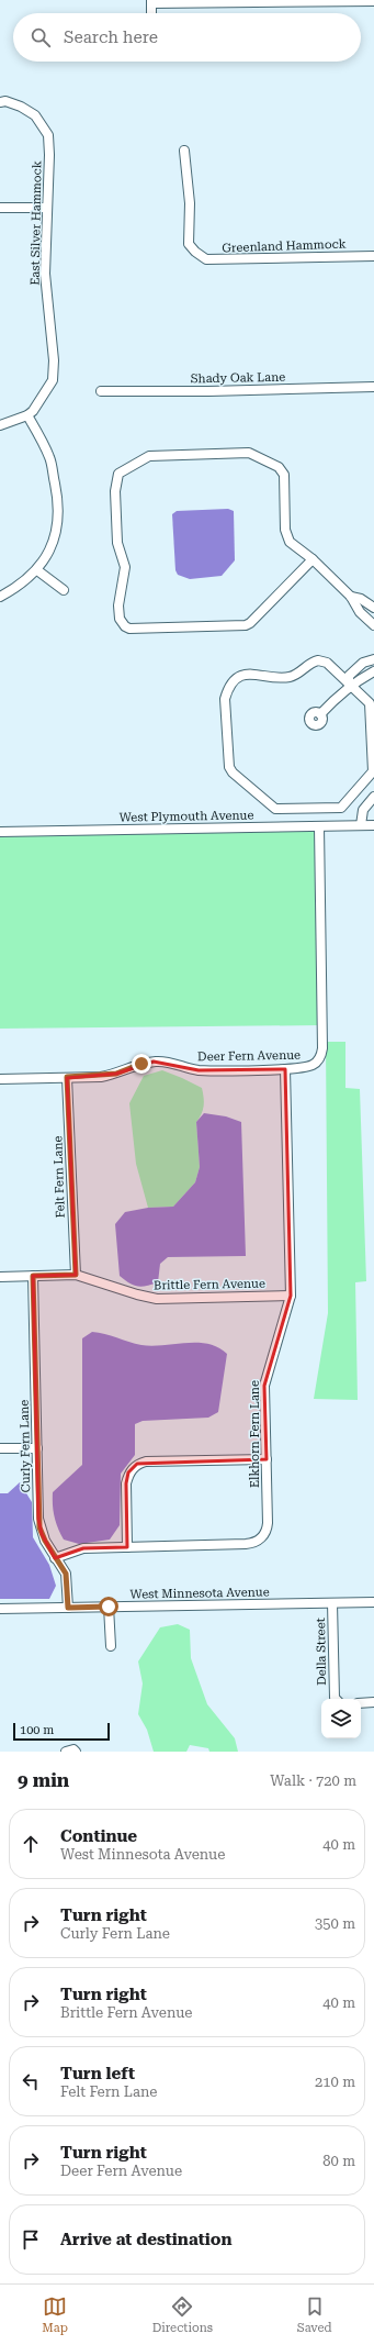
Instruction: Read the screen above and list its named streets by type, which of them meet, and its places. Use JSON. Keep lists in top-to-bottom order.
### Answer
{
  "streets": {
    "street": [
      "East Silver Hammock",
      "Greenland Hammock",
      "Shady Oak Lane",
      "West Plymouth Avenue",
      "Deer Fern Avenue",
      "Felt Fern Lane",
      "Brittle Fern Avenue",
      "Elkhorn Fern Lane",
      "Curly Fern Lane",
      "West Minnesota Avenue",
      "Della Street"
    ]
  },
  "crossings": [
    ["West Plymouth Avenue", "Deer Fern Avenue"],
    ["Deer Fern Avenue", "Felt Fern Lane"],
    ["Deer Fern Avenue", "Elkhorn Fern Lane"],
    ["Felt Fern Lane", "Brittle Fern Avenue"],
    ["Brittle Fern Avenue", "Elkhorn Fern Lane"],
    ["Brittle Fern Avenue", "Curly Fern Lane"],
    ["Elkhorn Fern Lane", "Curly Fern Lane"],
    ["Curly Fern Lane", "West Minnesota Avenue"],
    ["West Minnesota Avenue", "Della Street"]
  ],
  "scale_bar": "100 m",
  "page": {
    "search": "Search here",
    "scale": "100 m",
    "heading": ["9 min", "Walk · 720 m"],
    "list": [
      ["Continue", "West Minnesota Avenue", "40 m"],
      ["Turn right", "Curly Fern Lane", "350 m"],
      ["Turn right", "Brittle Fern Avenue", "40 m"],
      ["Turn left", "Felt Fern Lane", "210 m"],
      ["Turn right", "Deer Fern Avenue", "80 m"],
      "Arrive at destination"
    ],
    "nav": ["Map", "Directions", "Saved"]
  }
}
